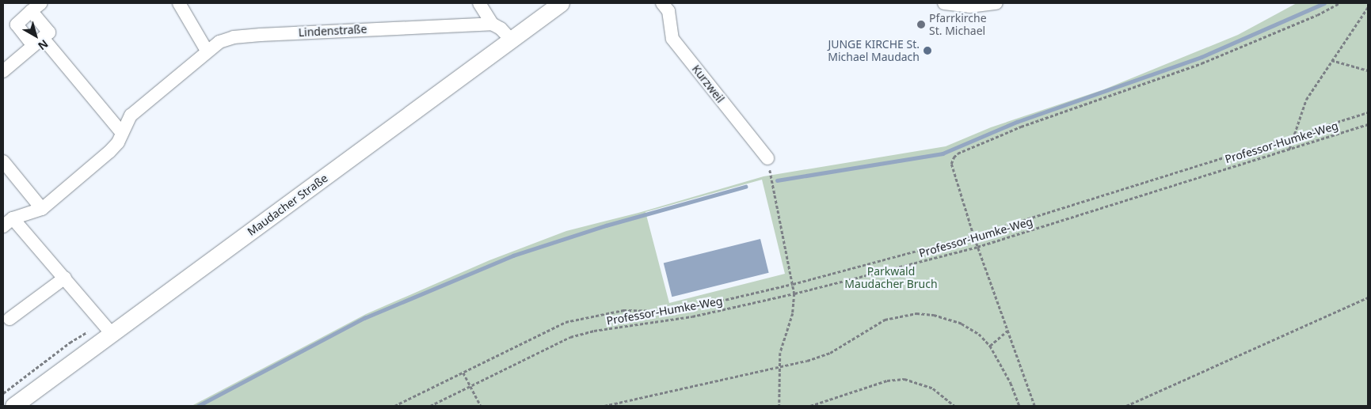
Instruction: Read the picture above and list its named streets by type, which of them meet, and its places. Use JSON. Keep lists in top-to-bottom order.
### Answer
{
  "streets": {
    "street": ["Lindenstraße", "Kurzweil", "Maudacher Straße"],
    "path": ["Professor-Humke-Weg"]
  },
  "parks": ["Parkwald Maudacher Bruch"],
  "places": ["Pfarrkirche St. Michael", "JUNGE KIRCHE St. Michael Maudach"],
  "north": "bottom right"
}
